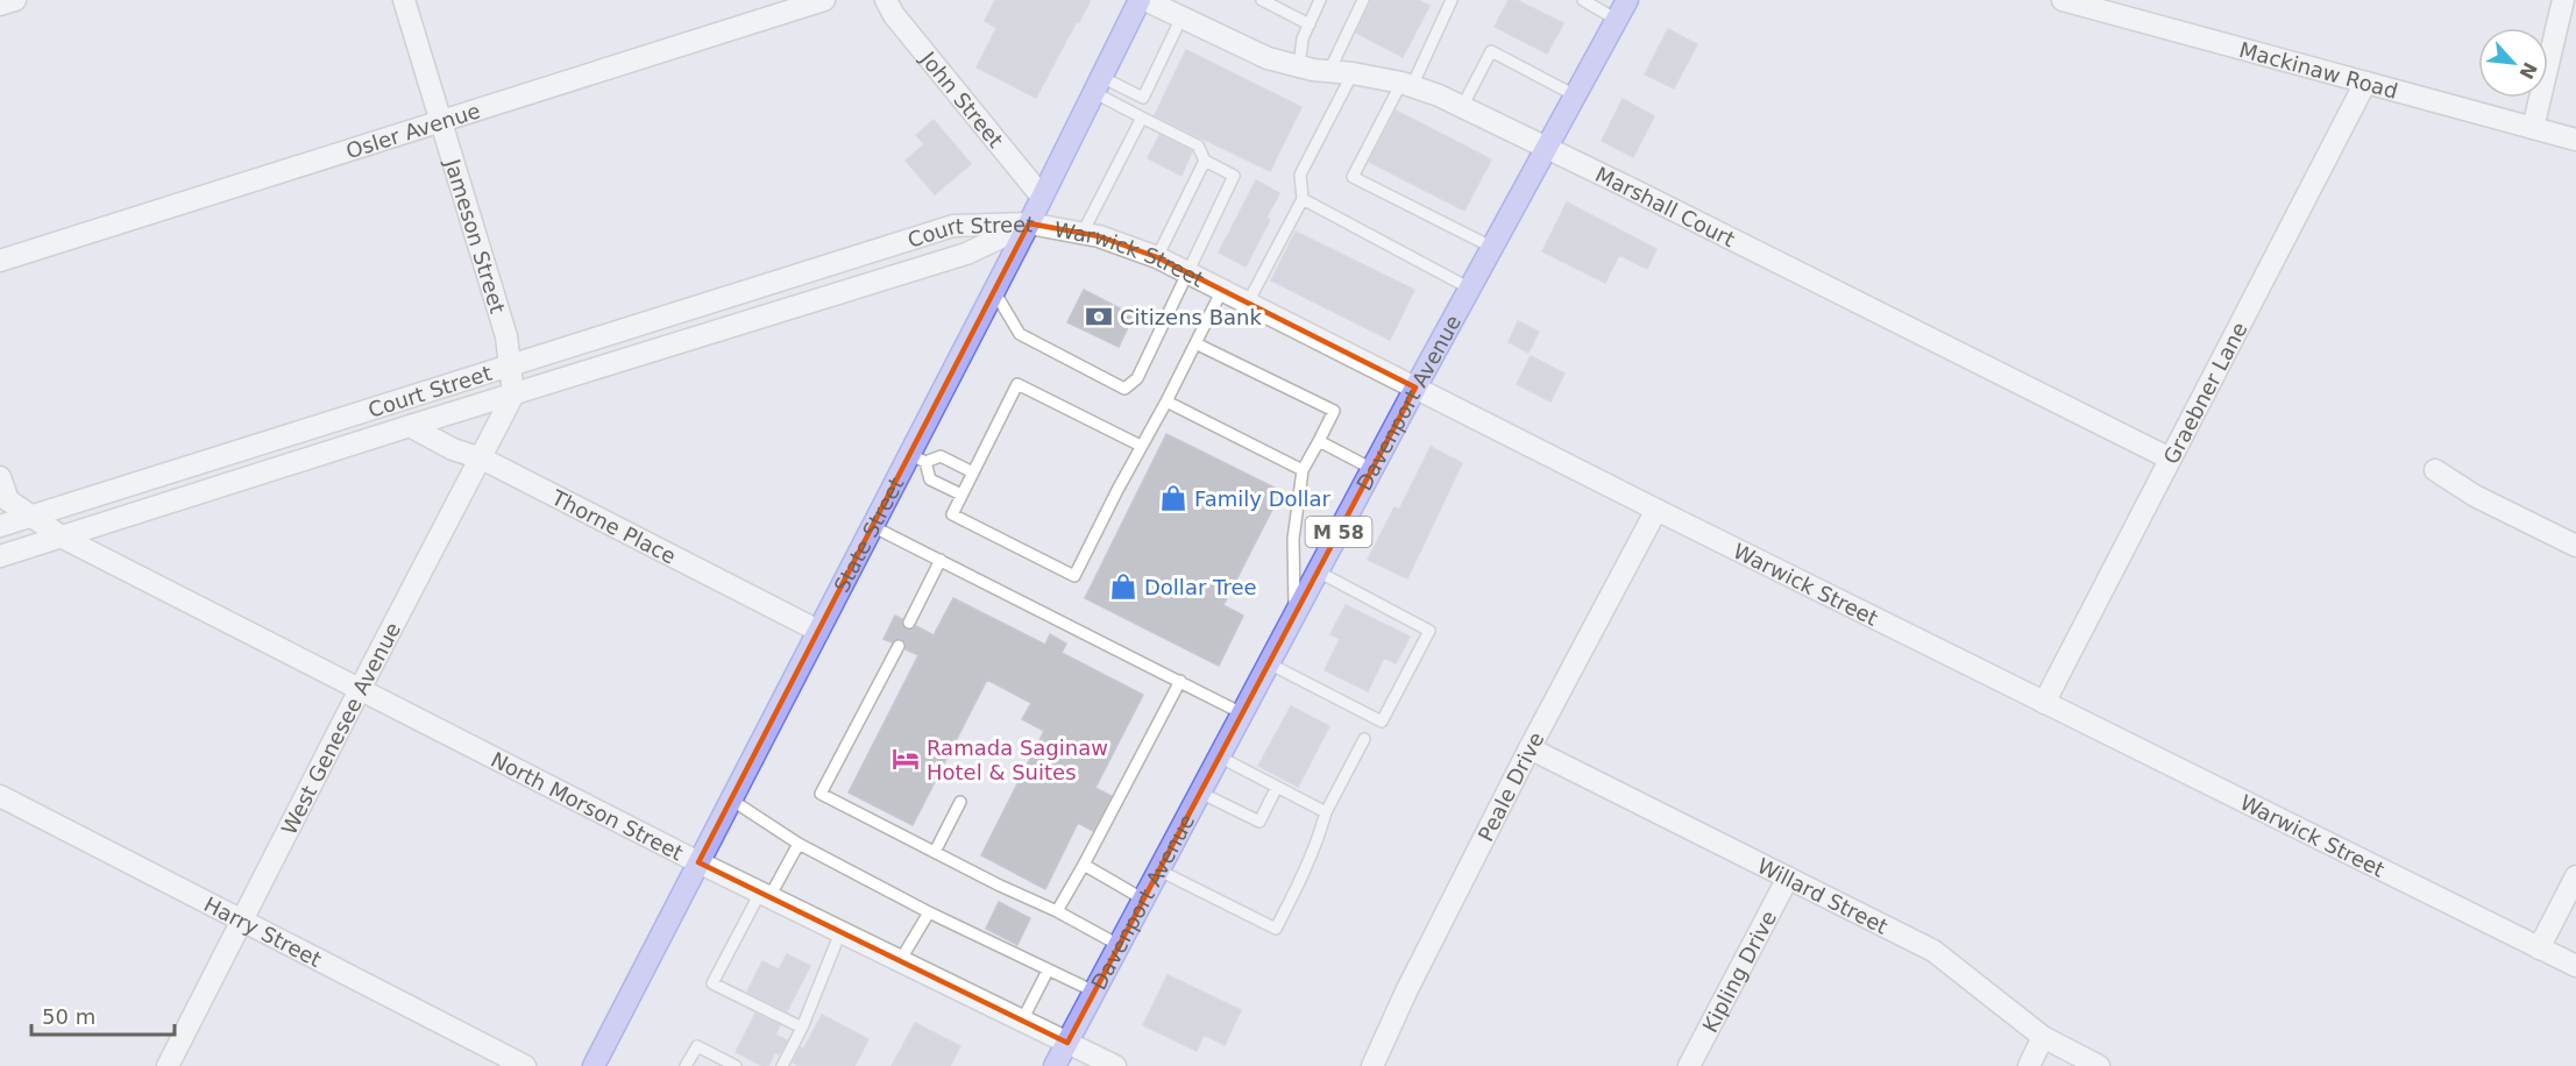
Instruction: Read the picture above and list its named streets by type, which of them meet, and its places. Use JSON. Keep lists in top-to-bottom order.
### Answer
{
  "streets": {
    "main road": ["Davenport Avenue", "M 58", "State Street"],
    "street": [
      "Mackinaw Road",
      "John Street",
      "Osler Avenue",
      "Marshall Court",
      "Jameson Street",
      "Court Street",
      "Warwick Street",
      "Graebner Lane",
      "Thorne Place",
      "West Genesee Avenue",
      "Peale Drive",
      "North Morson Street",
      "Willard Street",
      "Harry Street",
      "Kipling Drive"
    ]
  },
  "crossings": [
    ["Mackinaw Road", "Graebner Lane"],
    ["John Street", "State Street"],
    ["Osler Avenue", "Jameson Street"],
    ["Marshall Court", "Graebner Lane"],
    ["Marshall Court", "Davenport Avenue"],
    ["Jameson Street", "Court Street"],
    ["Jameson Street", "West Genesee Avenue"],
    ["Court Street", "Warwick Street"],
    ["Court Street", "Thorne Place"],
    ["Court Street", "State Street"],
    ["Court Street", "West Genesee Avenue"],
    ["Court Street", "North Morson Street"],
    ["Warwick Street", "Graebner Lane"],
    ["Warwick Street", "Davenport Avenue"],
    ["Warwick Street", "State Street"],
    ["Warwick Street", "Peale Drive"],
    ["Davenport Avenue", "North Morson Street"],
    ["Thorne Place", "State Street"],
    ["Thorne Place", "West Genesee Avenue"],
    ["State Street", "North Morson Street"],
    ["West Genesee Avenue", "North Morson Street"],
    ["West Genesee Avenue", "Harry Street"],
    ["Peale Drive", "Willard Street"],
    ["Willard Street", "Kipling Drive"]
  ],
  "places": {
    "bank": ["Citizens Bank"],
    "shop": ["Family Dollar", "Dollar Tree"],
    "hotel": ["Ramada Saginaw Hotel & Suites"]
  },
  "scale_bar": "50 m",
  "north": "bottom right"
}
